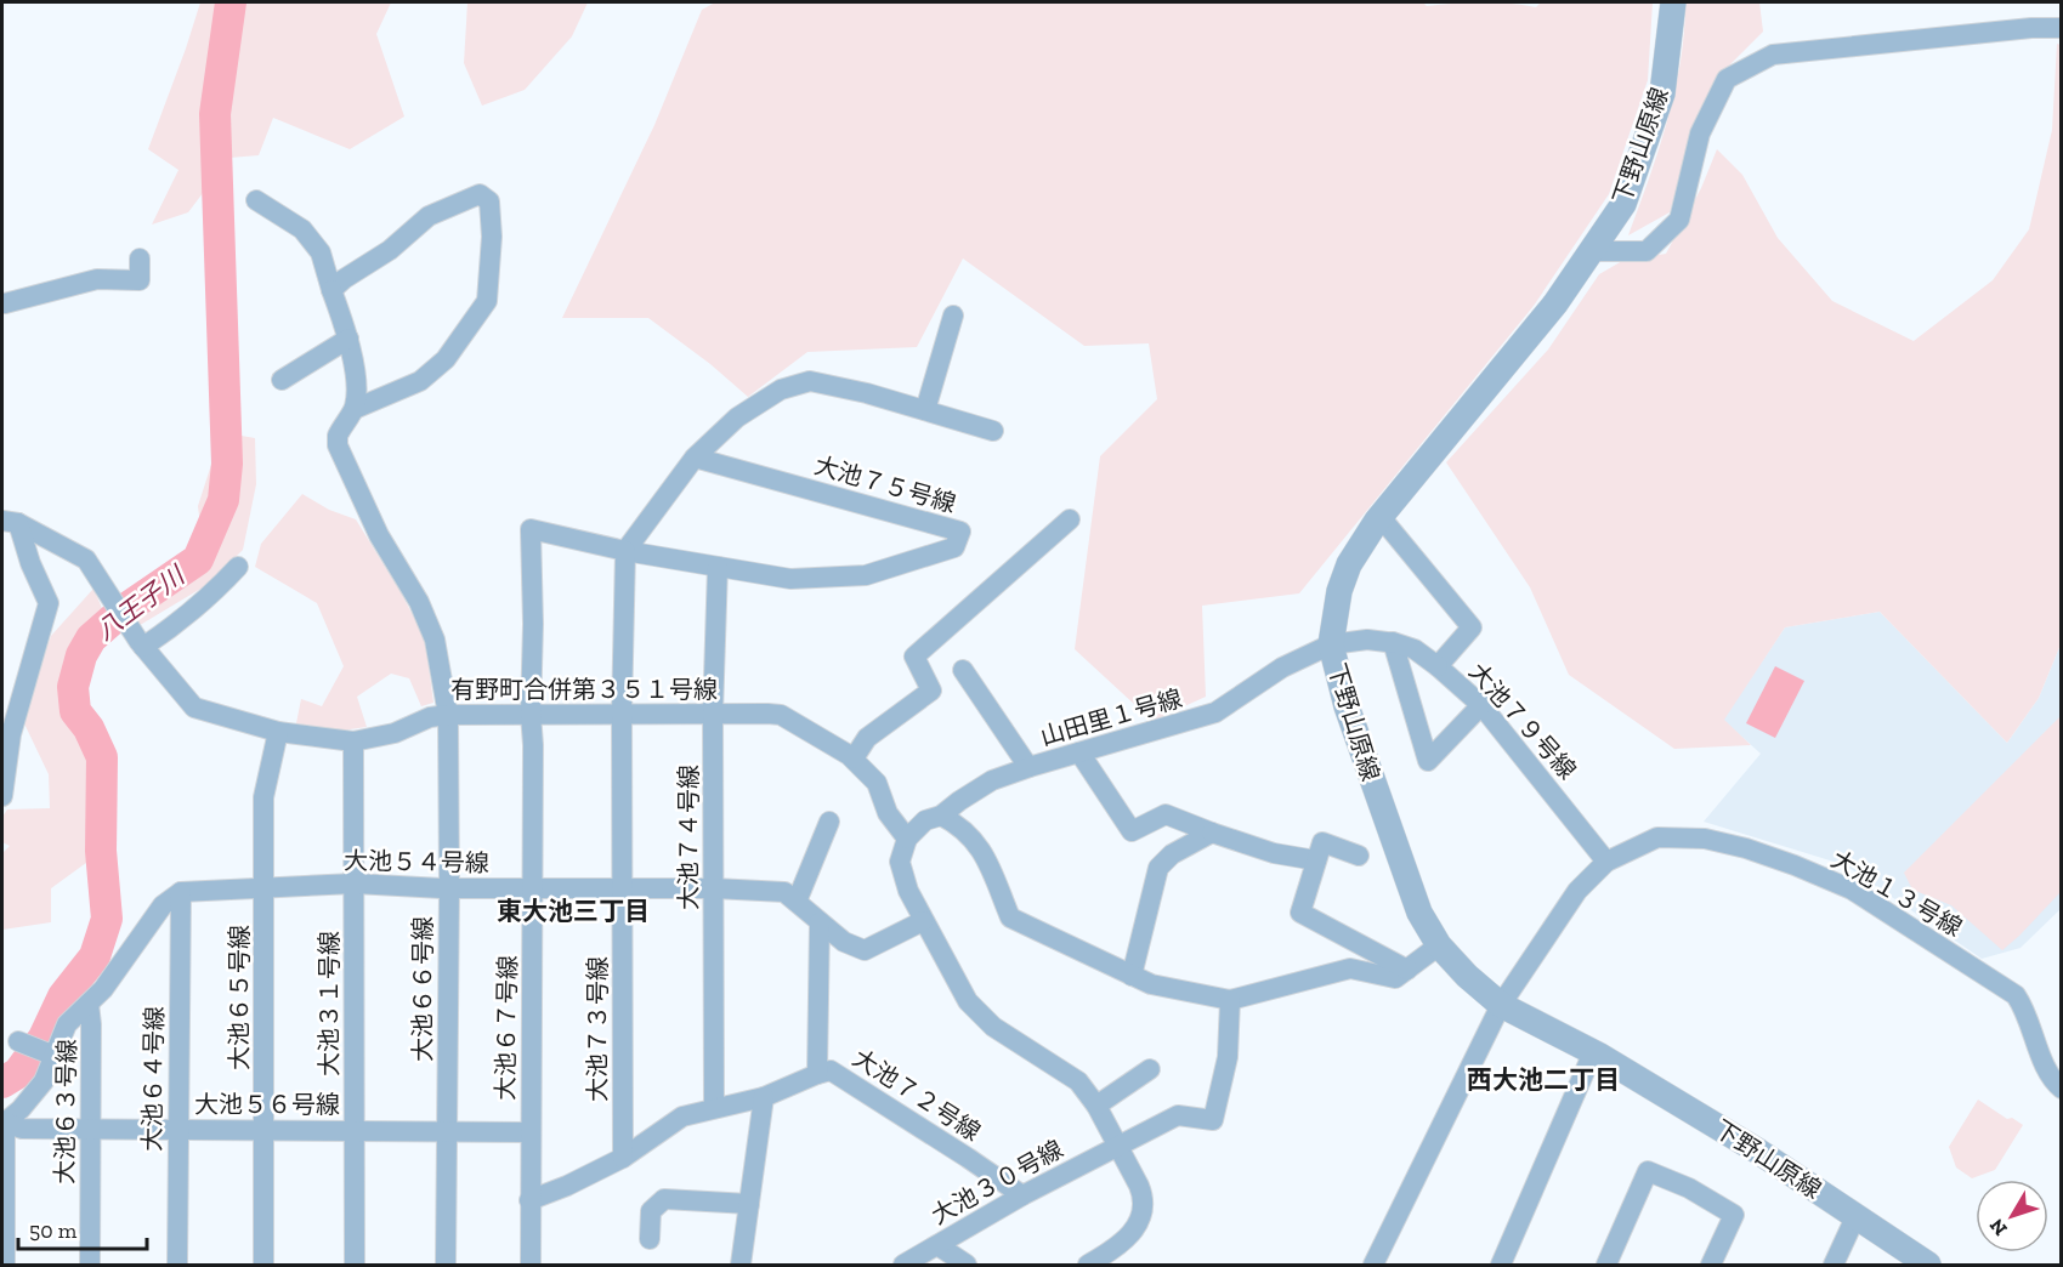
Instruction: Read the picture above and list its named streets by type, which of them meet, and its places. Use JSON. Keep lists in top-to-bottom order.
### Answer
{
  "streets": {
    "street": [
      "下野山原線",
      "大池７５号線",
      "有野町合併第３５１号線",
      "山田里１号線",
      "大池７９号線",
      "大池７４号線",
      "大池５４号線",
      "大池１３号線",
      "大池６６号線",
      "大池６５号線",
      "大池３１号線",
      "大池６７号線",
      "大池７３号線",
      "大池６４号線",
      "大池７２号線",
      "大池５６号線",
      "大池６３号線",
      "大池３０号線"
    ]
  },
  "crossings": [
    ["下野山原線", "山田里１号線"],
    ["下野山原線", "大池７９号線"],
    ["下野山原線", "大池１３号線"],
    ["大池７５号線", "大池７４号線"],
    ["大池７５号線", "大池６７号線"],
    ["大池７５号線", "大池７３号線"],
    ["有野町合併第３５１号線", "山田里１号線"],
    ["有野町合併第３５１号線", "大池７４号線"],
    ["有野町合併第３５１号線", "大池６６号線"],
    ["有野町合併第３５１号線", "大池６５号線"],
    ["有野町合併第３５１号線", "大池３１号線"],
    ["有野町合併第３５１号線", "大池６７号線"],
    ["有野町合併第３５１号線", "大池７３号線"],
    ["山田里１号線", "大池７９号線"],
    ["大池７９号線", "大池１３号線"],
    ["大池７４号線", "大池５４号線"],
    ["大池５４号線", "大池６６号線"],
    ["大池５４号線", "大池６５号線"],
    ["大池５４号線", "大池３１号線"],
    ["大池５４号線", "大池６７号線"],
    ["大池５４号線", "大池７３号線"],
    ["大池５４号線", "大池６４号線"],
    ["大池６６号線", "大池５６号線"],
    ["大池６５号線", "大池５６号線"],
    ["大池３１号線", "大池５６号線"],
    ["大池６７号線", "大池５６号線"],
    ["大池６４号線", "大池５６号線"],
    ["大池７２号線", "大池３０号線"],
    ["大池５６号線", "大池６３号線"]
  ],
  "districts": ["東大池三丁目", "西大池二丁目"],
  "water": ["八王子川"],
  "scale_bar": "50 m",
  "north": "bottom left"
}
